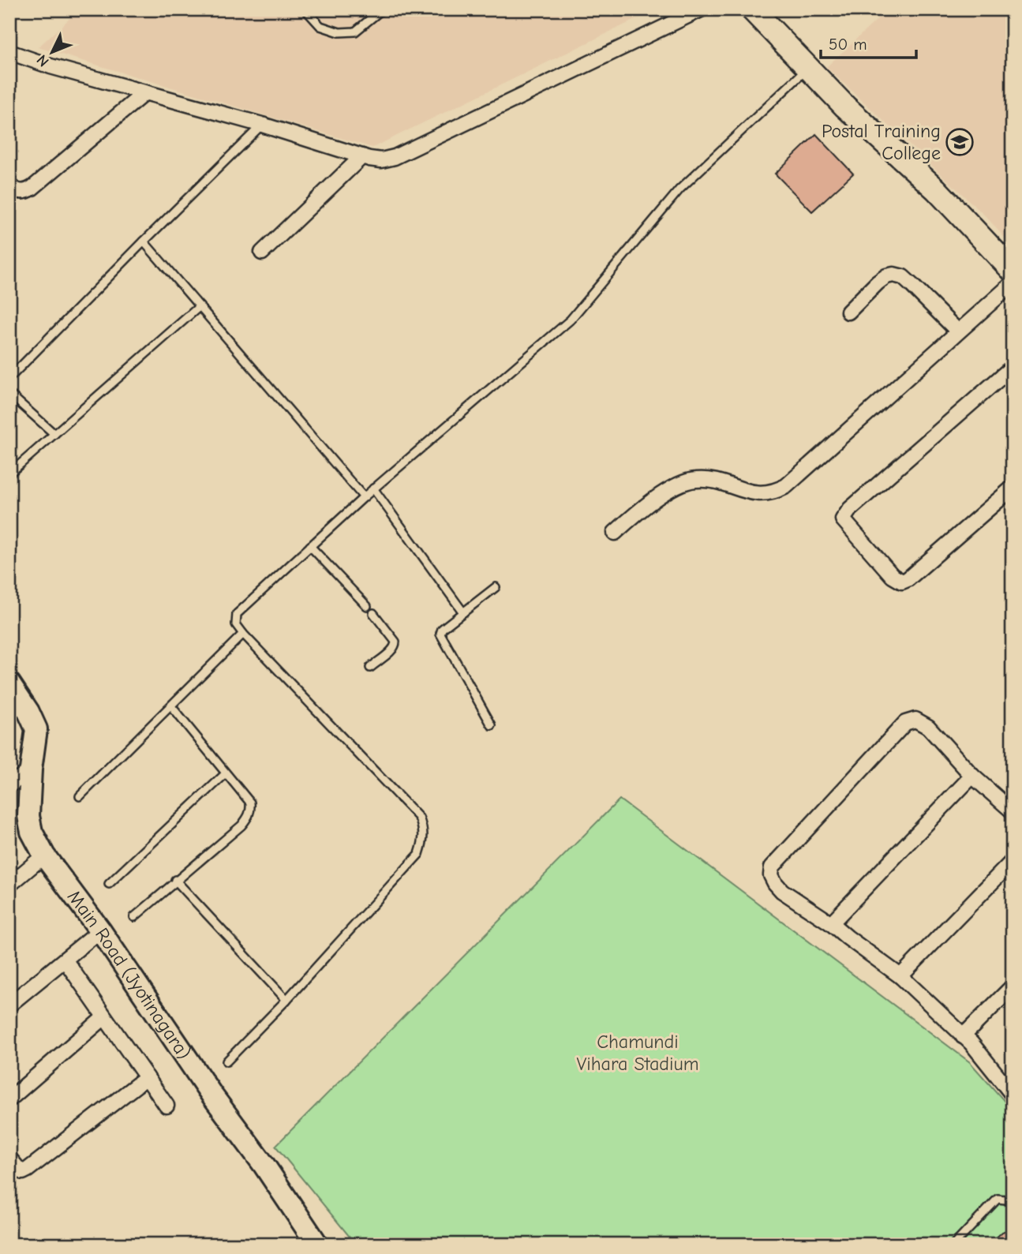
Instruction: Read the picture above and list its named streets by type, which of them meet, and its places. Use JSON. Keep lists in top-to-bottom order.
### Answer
{
  "streets": {
    "street": ["Main Road (Jyotinagara)"]
  },
  "parks": ["Chamundi Vihara Stadium"],
  "places": {
    "school or university": ["Postal Training College"]
  },
  "scale_bar": "50 m",
  "north": "bottom left"
}
